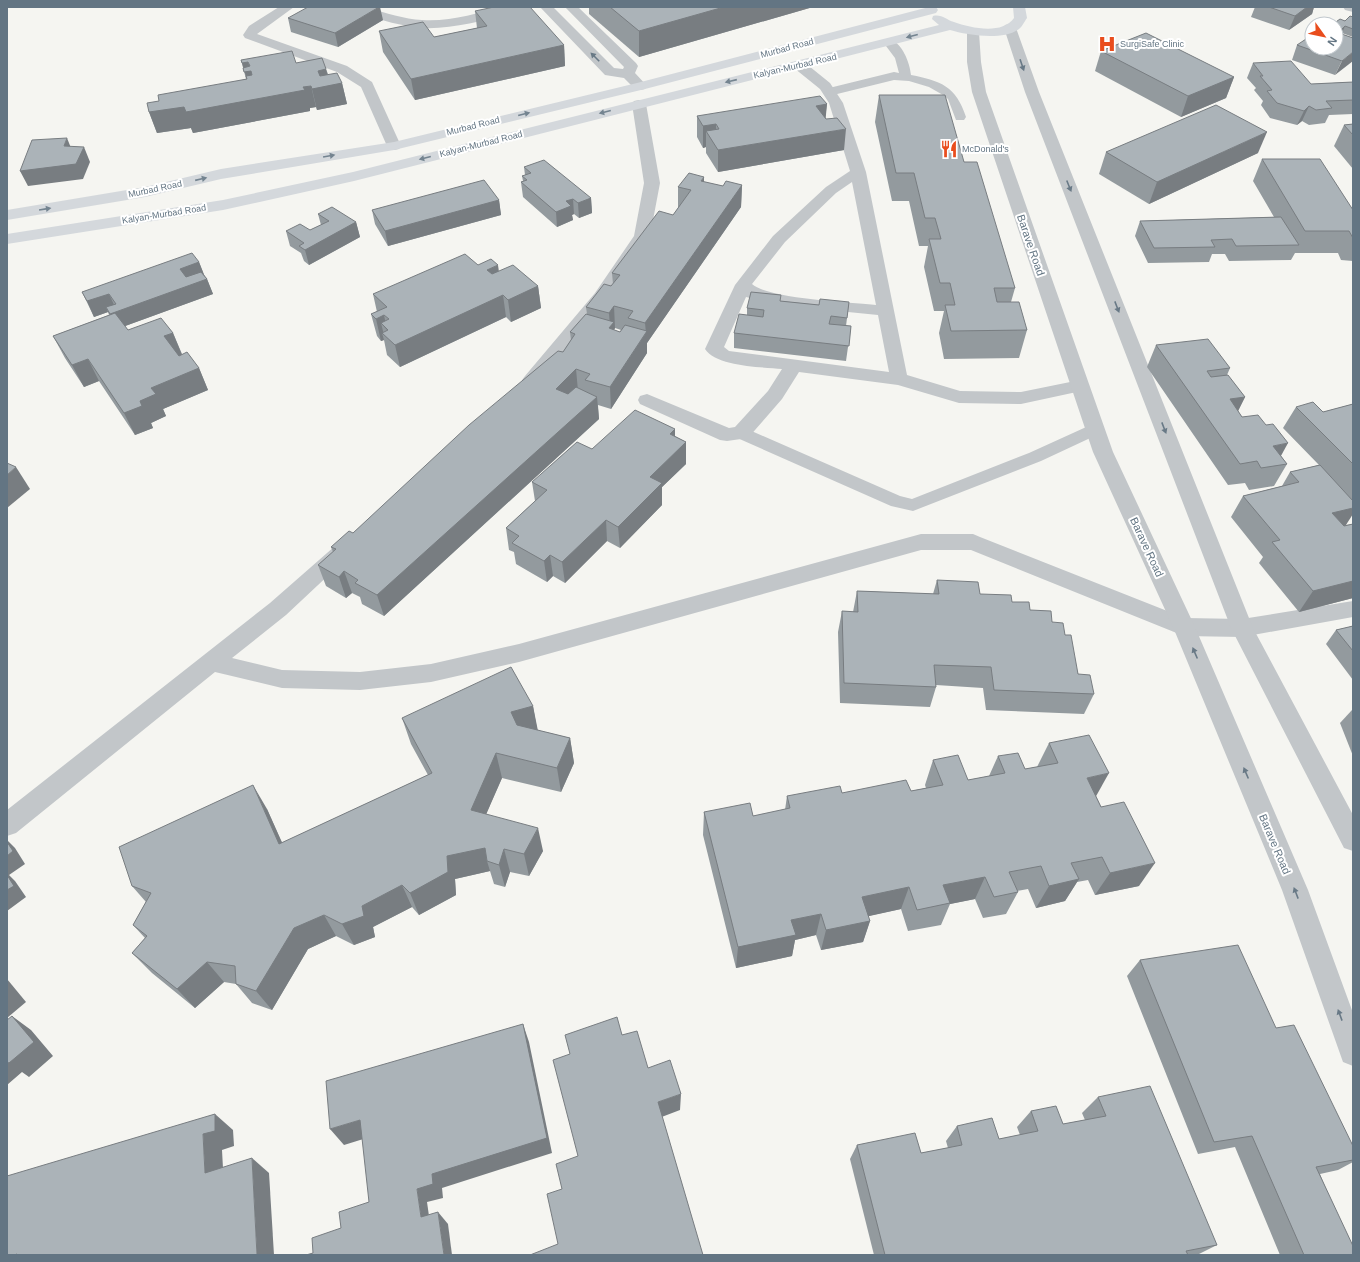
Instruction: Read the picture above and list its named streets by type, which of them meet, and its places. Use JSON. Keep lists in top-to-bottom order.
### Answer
{
  "streets": {
    "highway": ["Murbad Road", "Kalyan-Murbad Road"],
    "street": ["Barave Road"]
  },
  "crossings": [
    ["Murbad Road", "Kalyan-Murbad Road"]
  ],
  "one_way": ["Murbad Road", "Kalyan-Murbad Road"],
  "places": {
    "hospital": ["SurgiSafe Clinic"],
    "restaurant": ["McDonald's"]
  },
  "north": "bottom right"
}
